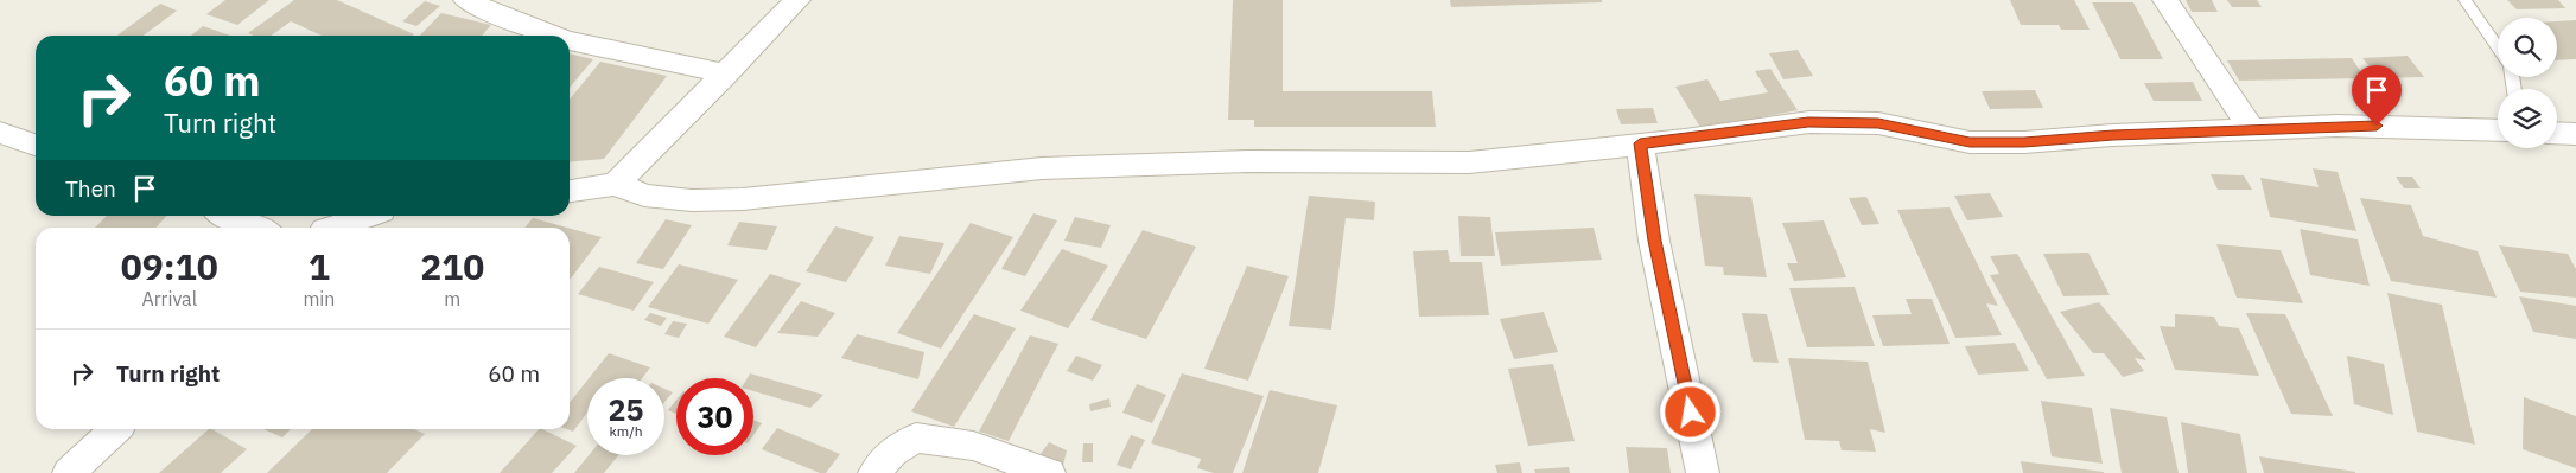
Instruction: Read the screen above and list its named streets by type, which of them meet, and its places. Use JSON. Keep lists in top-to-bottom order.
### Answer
{
  "page": {
    "turn": ["60 m", "Turn right"],
    "then": "Then",
    "eta": [
      "09:10",
      "Arrival",
      "1",
      "min",
      "210",
      "m"
    ],
    "list": [
      {
        "name": "Turn right",
        "value": "60 m"
      }
    ],
    "speed": "25 km/h",
    "limit": "30"
  }
}
